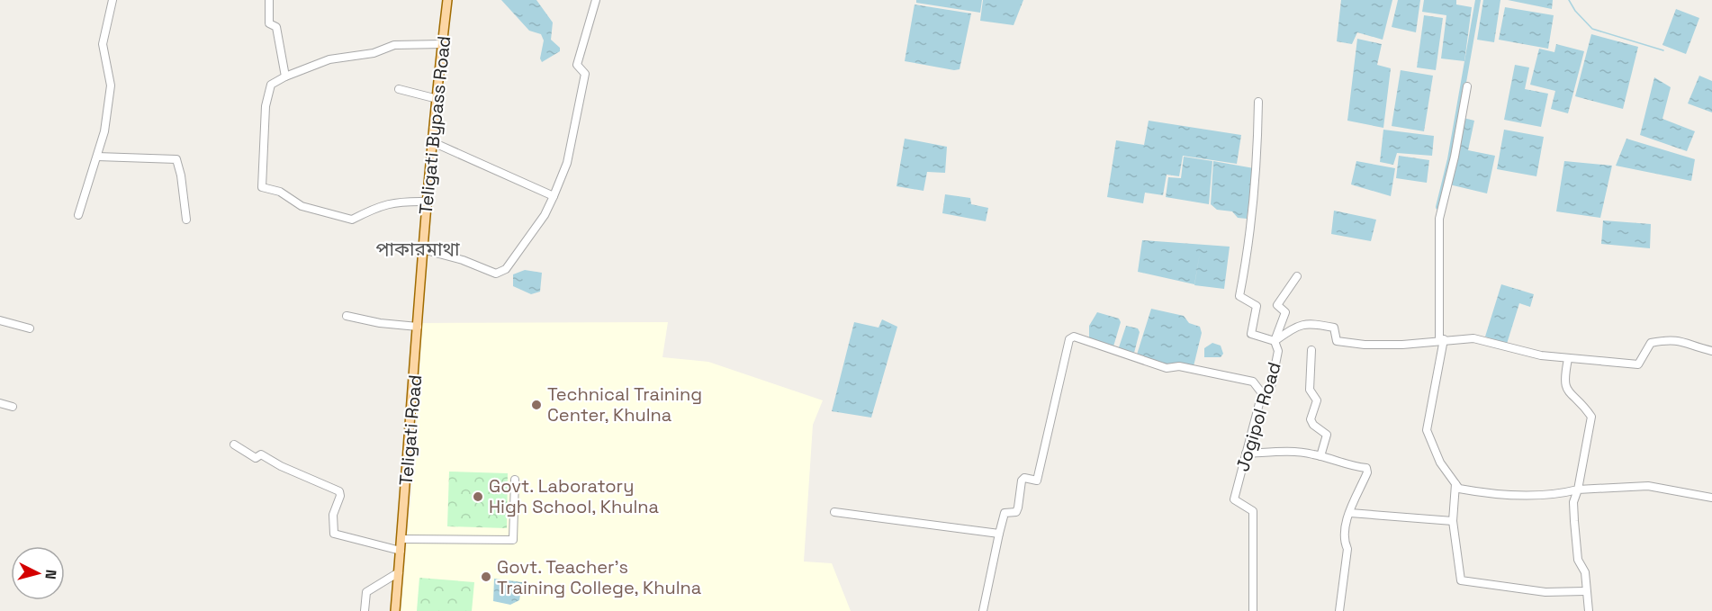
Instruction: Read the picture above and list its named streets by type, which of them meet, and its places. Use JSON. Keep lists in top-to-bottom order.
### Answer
{
  "streets": {
    "main road": ["Teligati Bypass Road", "Teligati Road"],
    "street": ["Jogipol Road"]
  },
  "crossings": [
    ["Teligati Bypass Road", "Teligati Road"]
  ],
  "districts": ["পাকারমাথা"],
  "places": ["Technical Training Center, Khulna", "Govt. Laboratory High School, Khulna", "Govt. Teacher's Training College, Khulna"],
  "north": "right"
}
